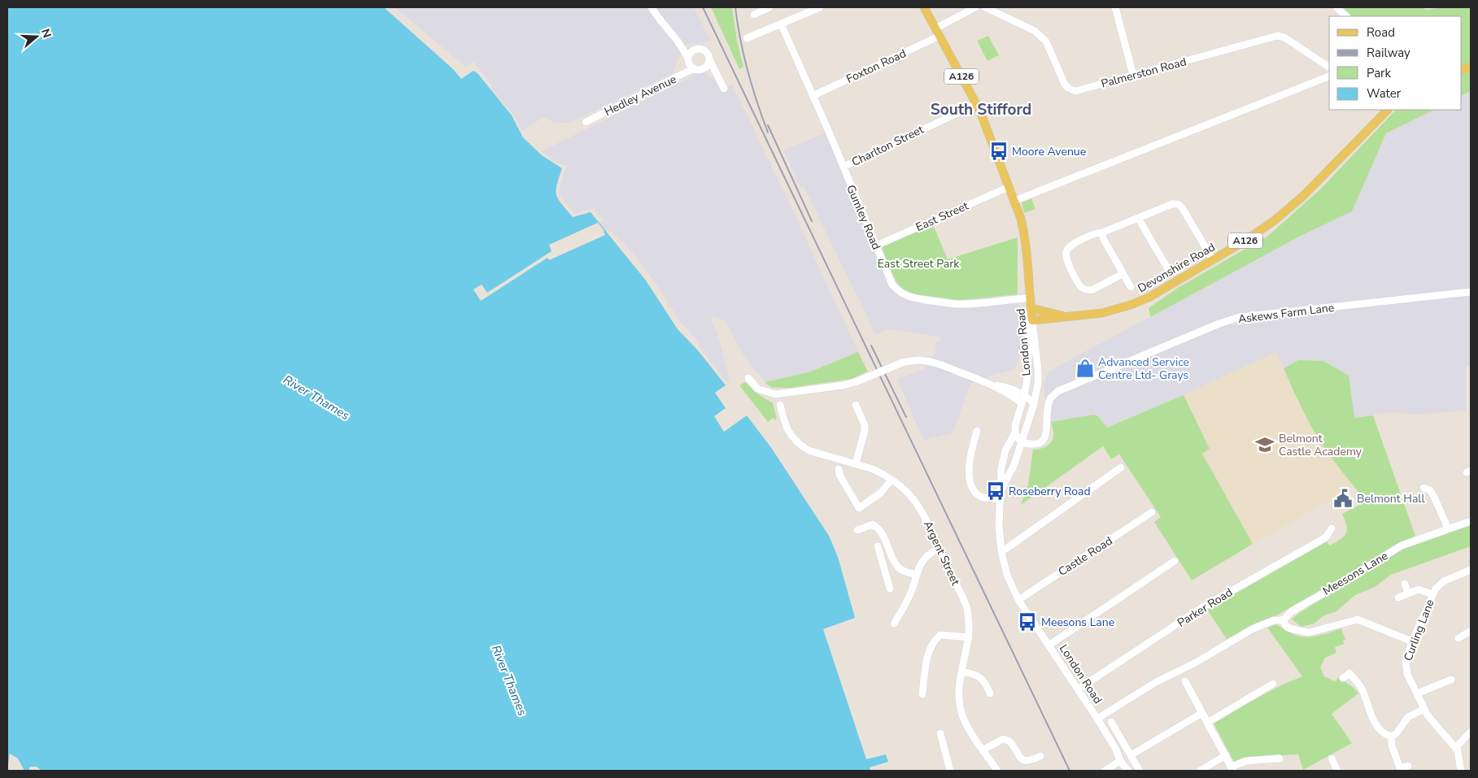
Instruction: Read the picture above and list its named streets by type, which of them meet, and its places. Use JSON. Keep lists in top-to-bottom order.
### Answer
{
  "streets": {
    "main road": ["A126", "Devonshire Road", "London Road"],
    "street": [
      "Foxton Road",
      "Palmerston Road",
      "Hedley Avenue",
      "Charlton Street",
      "East Street",
      "Gumley Road",
      "Askews Farm Lane",
      "Argent Street",
      "Castle Road",
      "Meesons Lane",
      "Parker Road",
      "Curling Lane"
    ]
  },
  "crossings": [
    ["Foxton Road", "Gumley Road"],
    ["Foxton Road", "London Road"],
    ["Charlton Street", "Gumley Road"],
    ["Charlton Street", "London Road"],
    ["East Street", "Gumley Road"],
    ["East Street", "London Road"],
    ["Gumley Road", "London Road"],
    ["Devonshire Road", "London Road"],
    ["London Road", "Castle Road"],
    ["London Road", "Meesons Lane"],
    ["London Road", "Parker Road"]
  ],
  "districts": ["South Stifford"],
  "water": ["River Thames"],
  "parks": ["East Street Park"],
  "places": {
    "bus stop": ["Moore Avenue", "Roseberry Road", "Meesons Lane"],
    "shop": ["Advanced Service Centre Ltd- Grays"],
    "school or university": ["Belmont Castle Academy"],
    "public building": ["Belmont Hall"]
  },
  "legend": [
    "Road",
    "Railway",
    "Park",
    "Water"
  ],
  "north": "right"
}
